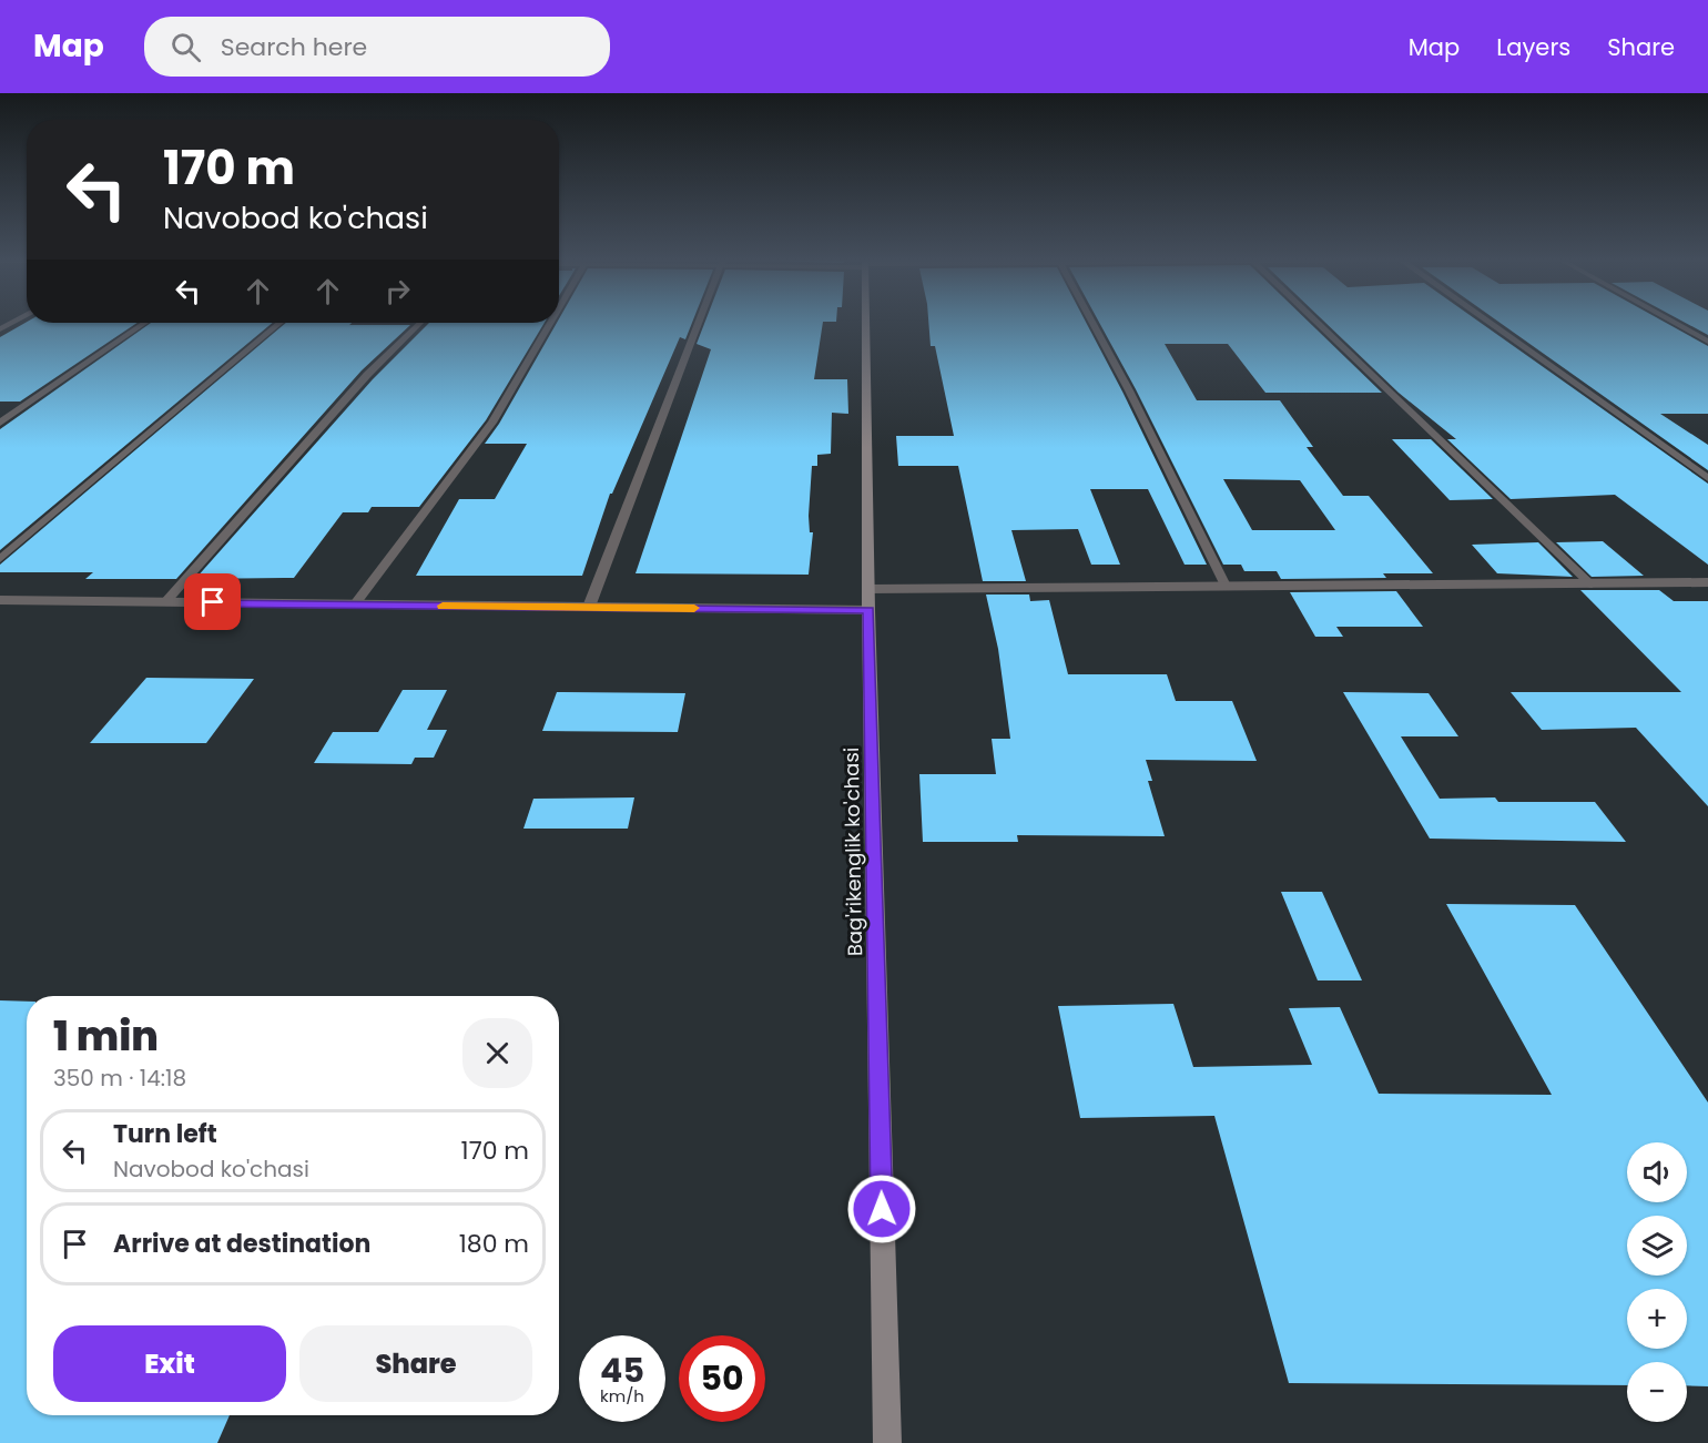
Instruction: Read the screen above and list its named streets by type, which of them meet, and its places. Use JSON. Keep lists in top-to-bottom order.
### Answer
{
  "streets": {
    "main road": ["Bag'rikenglik ko'chasi"]
  },
  "page": {
    "header": "Map",
    "search": "Search here",
    "nav": ["Map", "Layers", "Share"],
    "turn": ["170 m", "Navobod ko'chasi"],
    "heading": ["1 min", "350 m · 14:18"],
    "list": [
      {
        "name": "Turn left",
        "note": "Navobod ko'chasi",
        "value": "170 m"
      },
      {
        "name": "Arrive at destination",
        "value": "180 m"
      }
    ],
    "map_buttons": ["+", "−"],
    "buttons": ["Exit", "Share"],
    "speed": "45 km/h",
    "limit": "50"
  }
}
